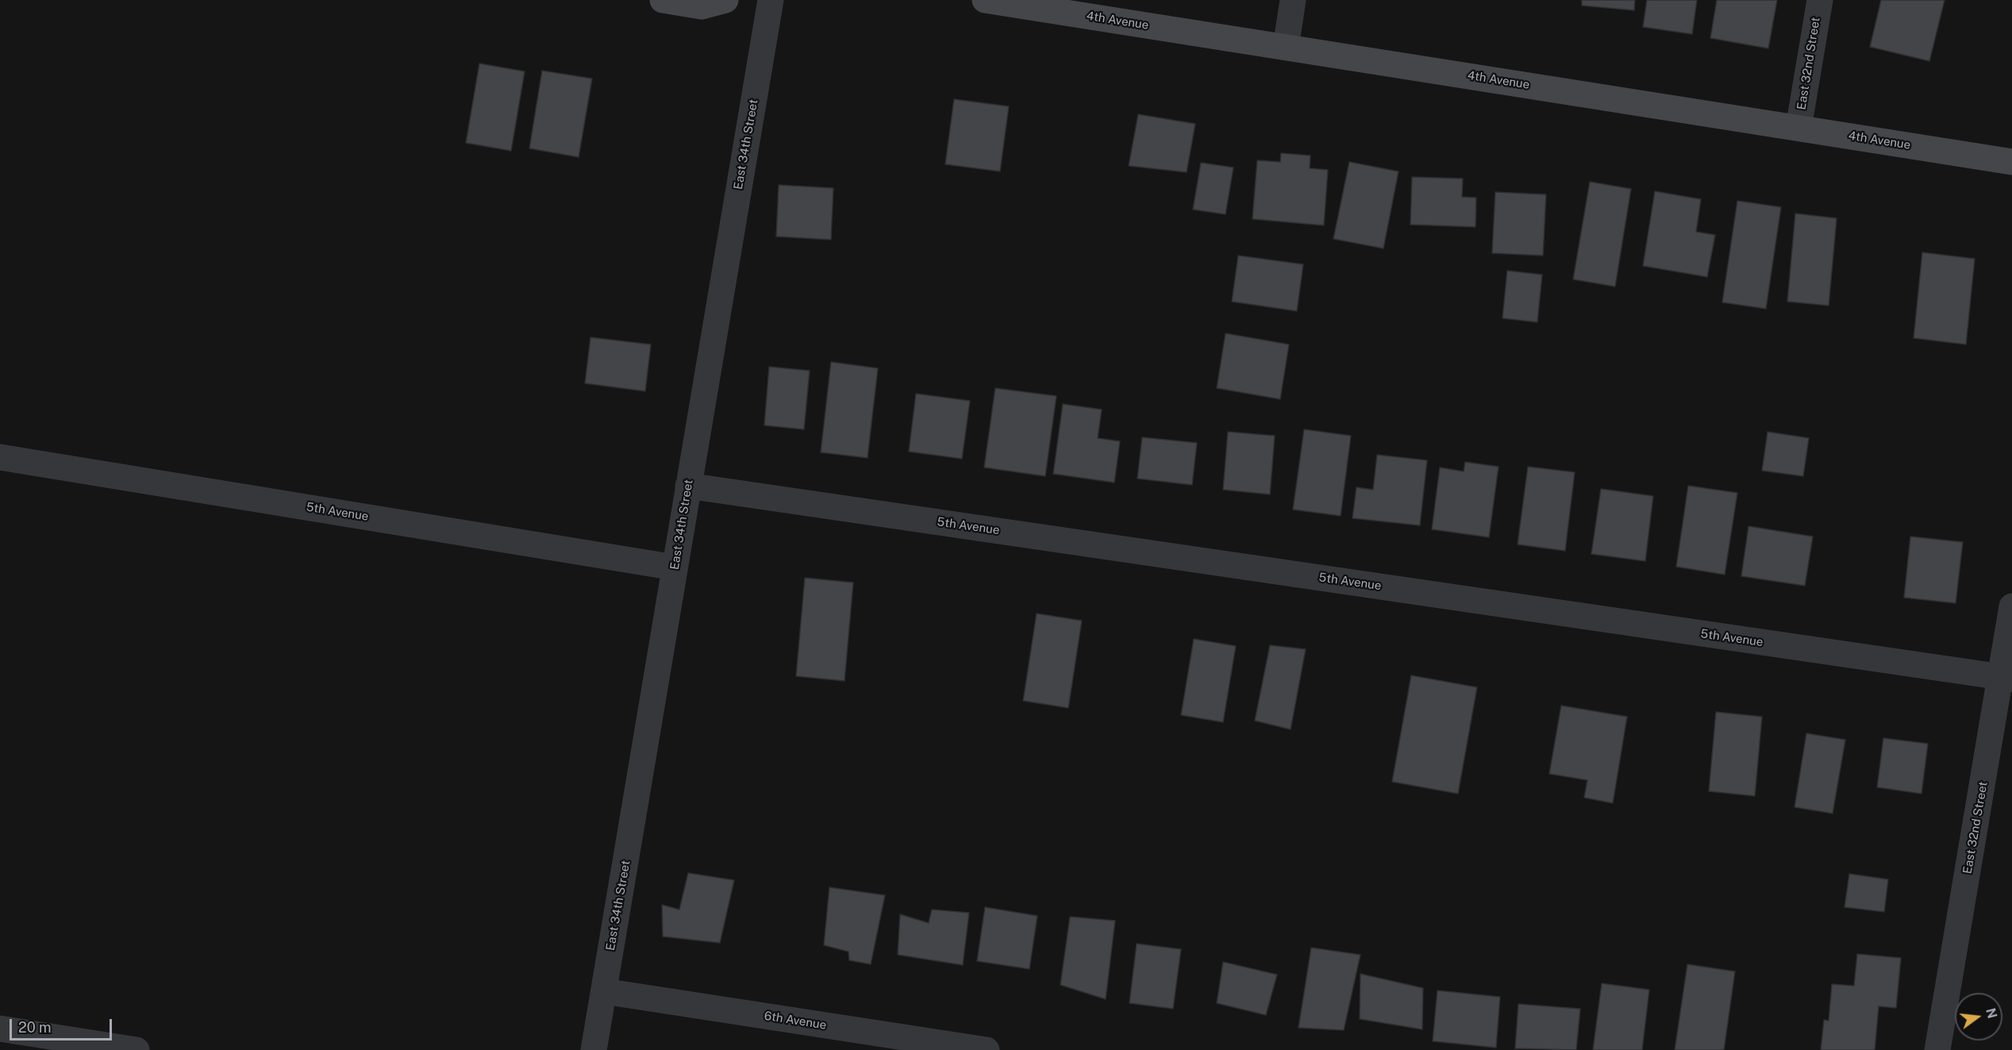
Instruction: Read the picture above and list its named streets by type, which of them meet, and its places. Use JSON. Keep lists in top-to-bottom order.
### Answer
{
  "streets": {
    "main road": ["4th Avenue"],
    "street": [
      "East 32nd Street",
      "East 34th Street",
      "5th Avenue",
      "6th Avenue"
    ]
  },
  "crossings": [
    ["4th Avenue", "East 32nd Street"],
    ["East 32nd Street", "5th Avenue"],
    ["East 34th Street", "5th Avenue"],
    ["East 34th Street", "6th Avenue"]
  ],
  "scale_bar": "20 m",
  "north": "right"
}
